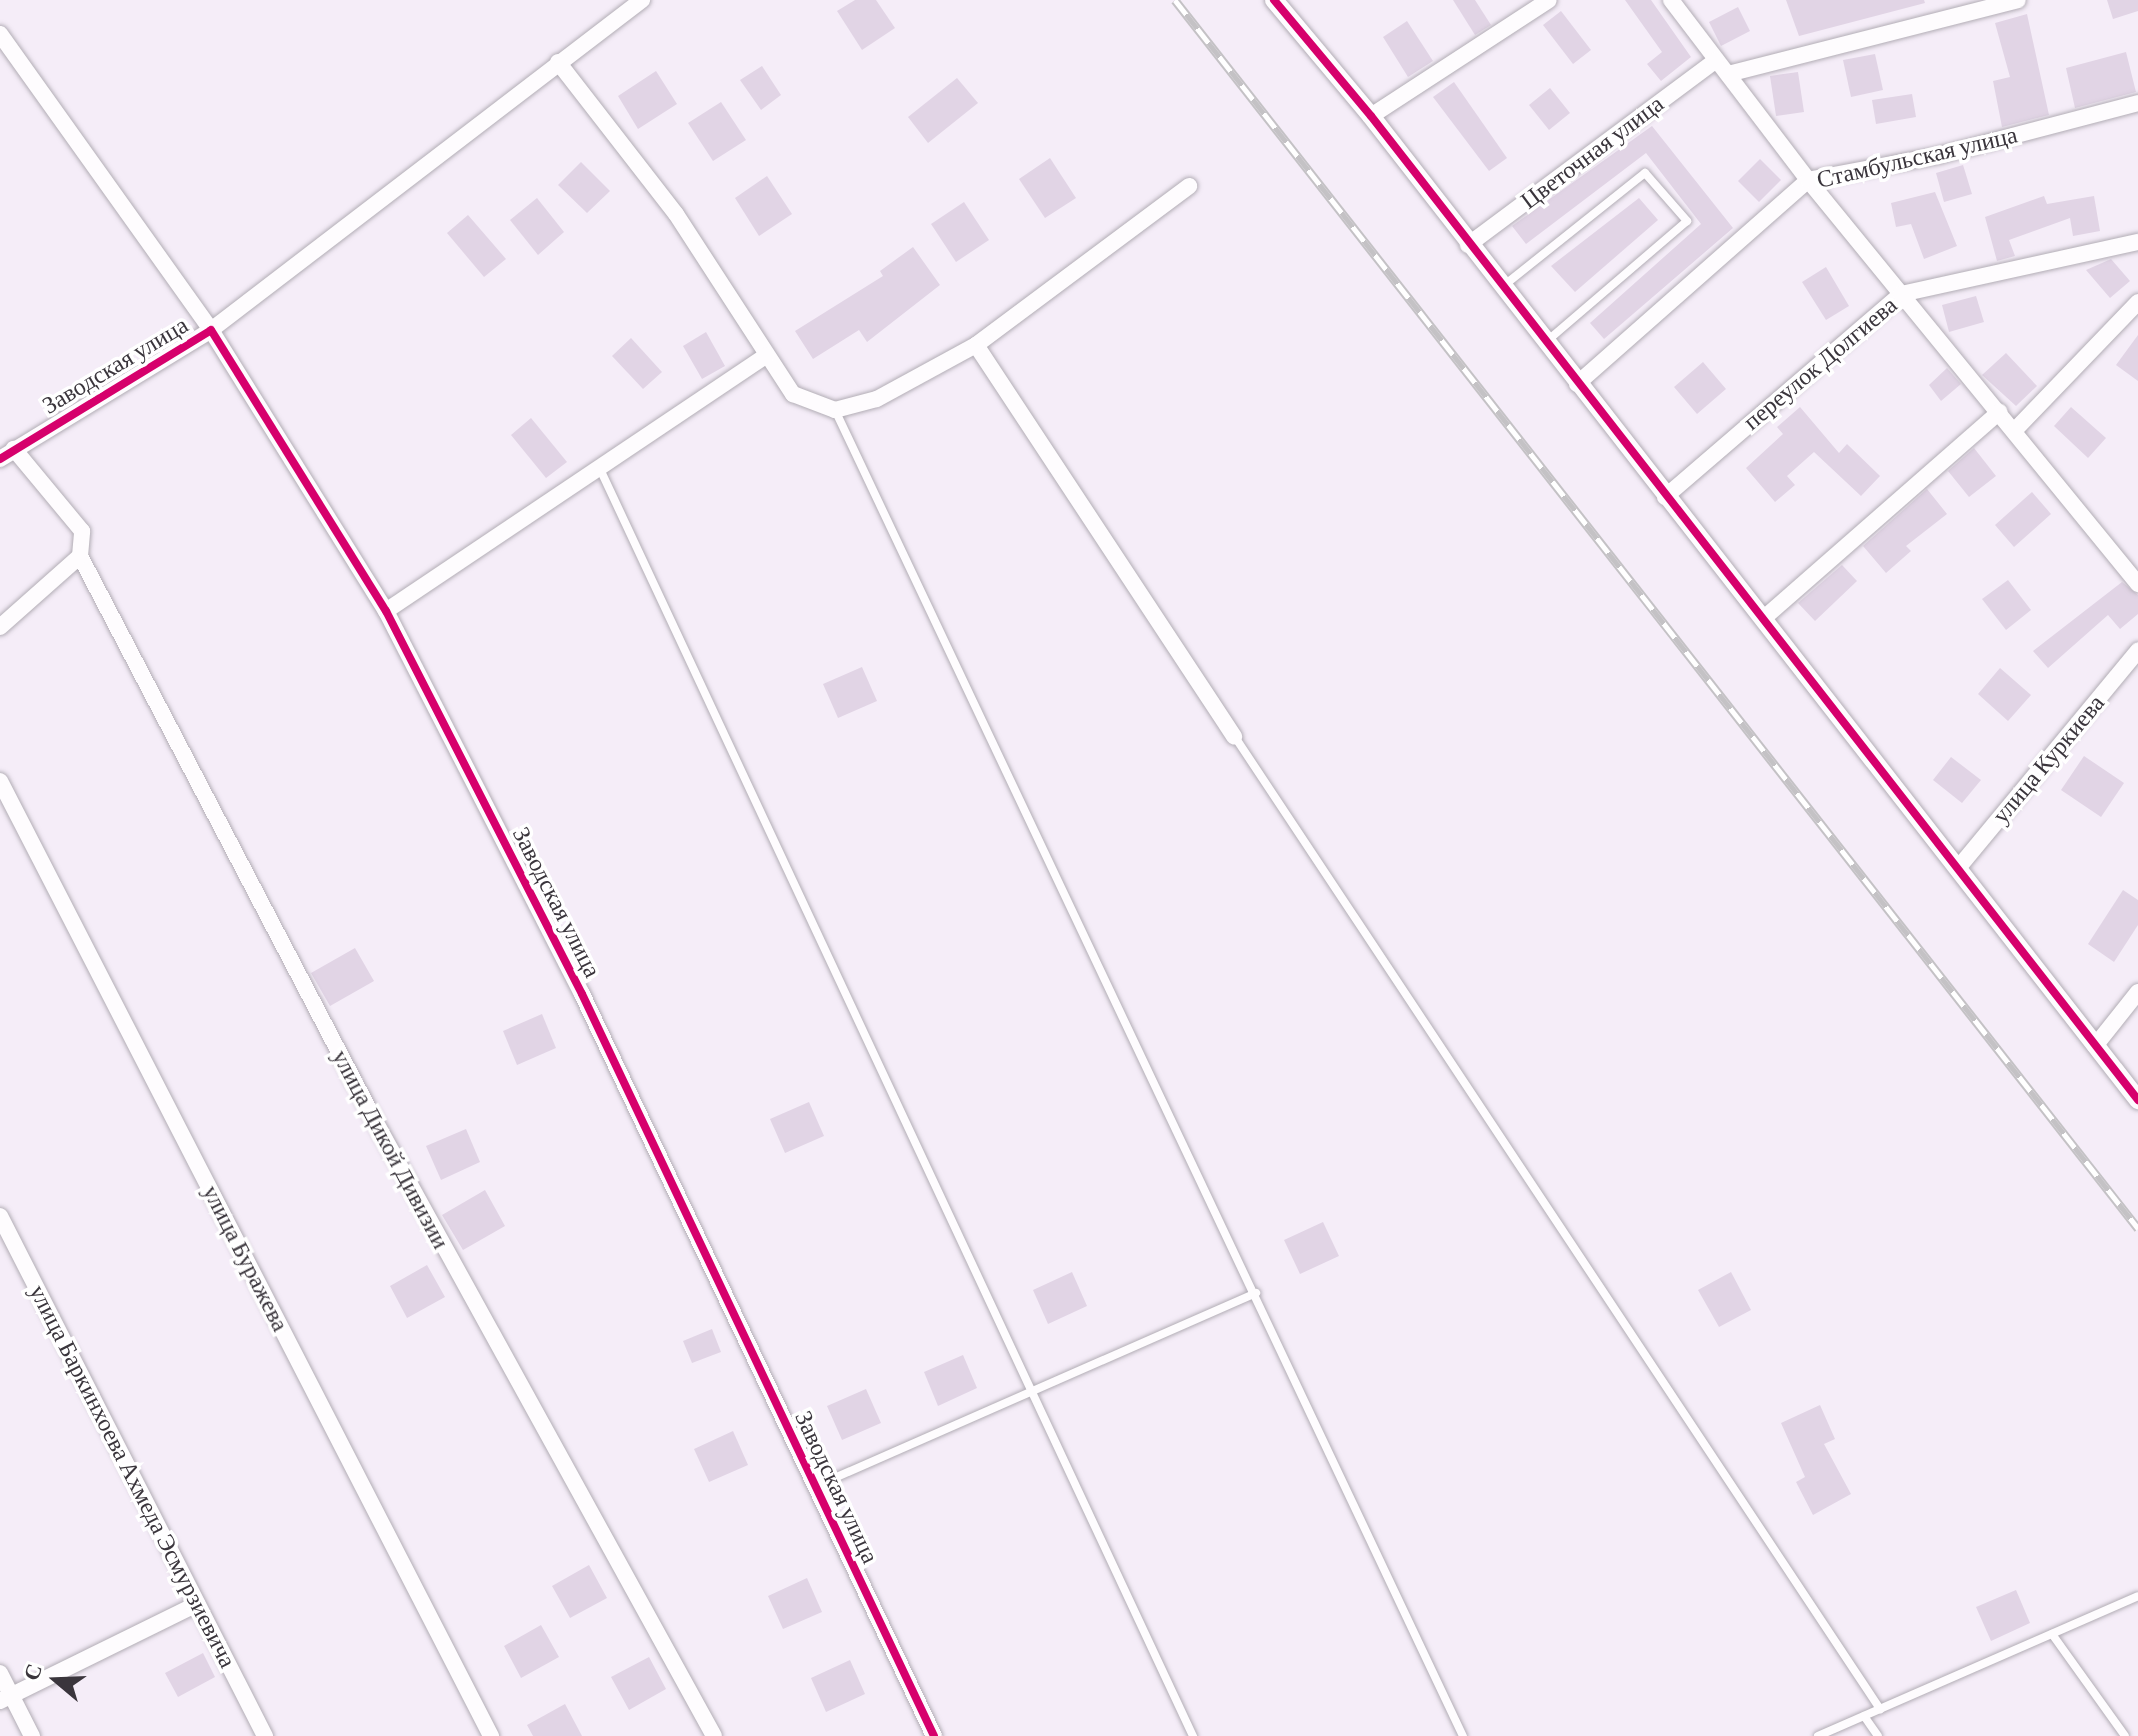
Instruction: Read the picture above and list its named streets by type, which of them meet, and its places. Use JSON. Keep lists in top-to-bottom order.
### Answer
{
  "streets": {
    "street": [
      "Цветочная улица",
      "Стамбульская улица",
      "переулок Долгиева",
      "Заводская улица",
      "улица Куркиева",
      "улица Дикой Дивизии",
      "улица Буражева",
      "улица Баркинхоева Ахмеда Эсмурзиевича"
    ]
  },
  "crossings": [
    ["Заводская улица", "улица Дикой Дивизии"]
  ],
  "north": "left"
}
